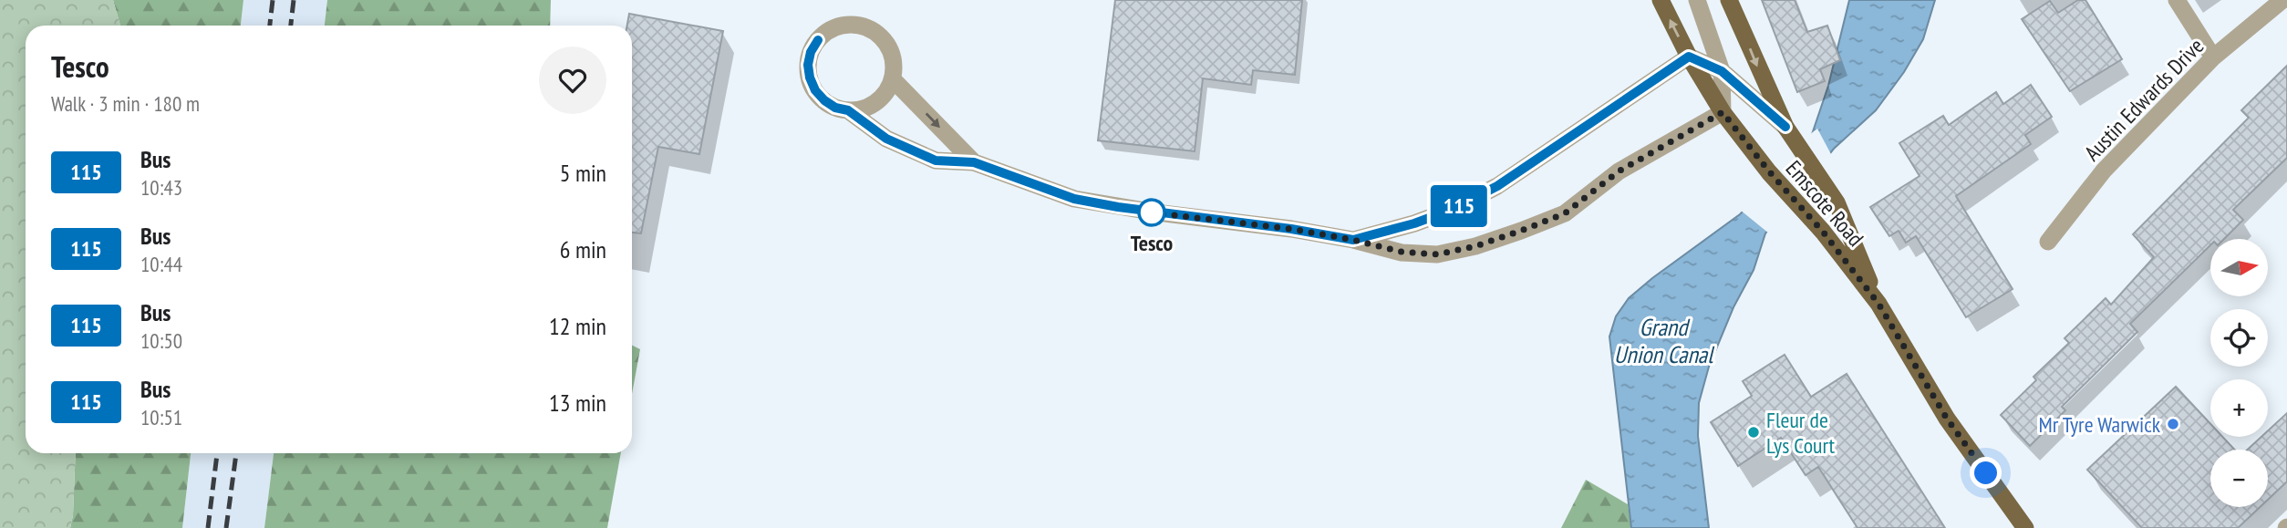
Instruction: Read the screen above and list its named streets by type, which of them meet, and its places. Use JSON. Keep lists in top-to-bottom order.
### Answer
{
  "streets": {
    "main road": ["Emscote Road"],
    "street": ["Austin Edwards Drive"]
  },
  "water": ["Grand Union Canal"],
  "places": ["Tesco", "Mr Tyre Warwick", "Fleur de Lys Court"],
  "lines": ["bus line 115"],
  "north": "right",
  "page": {
    "on_map": "115",
    "heading": ["Tesco", "Walk · 3 min · 180 m"],
    "list": [
      {
        "mark": "115",
        "name": "Bus",
        "note": "10:43",
        "value": "5 min"
      },
      {
        "mark": "115",
        "name": "Bus",
        "note": "10:44",
        "value": "6 min"
      },
      {
        "mark": "115",
        "name": "Bus",
        "note": "10:50",
        "value": "12 min"
      },
      {
        "mark": "115",
        "name": "Bus",
        "note": "10:51",
        "value": "13 min"
      }
    ],
    "map_buttons": ["+", "−"]
  }
}
